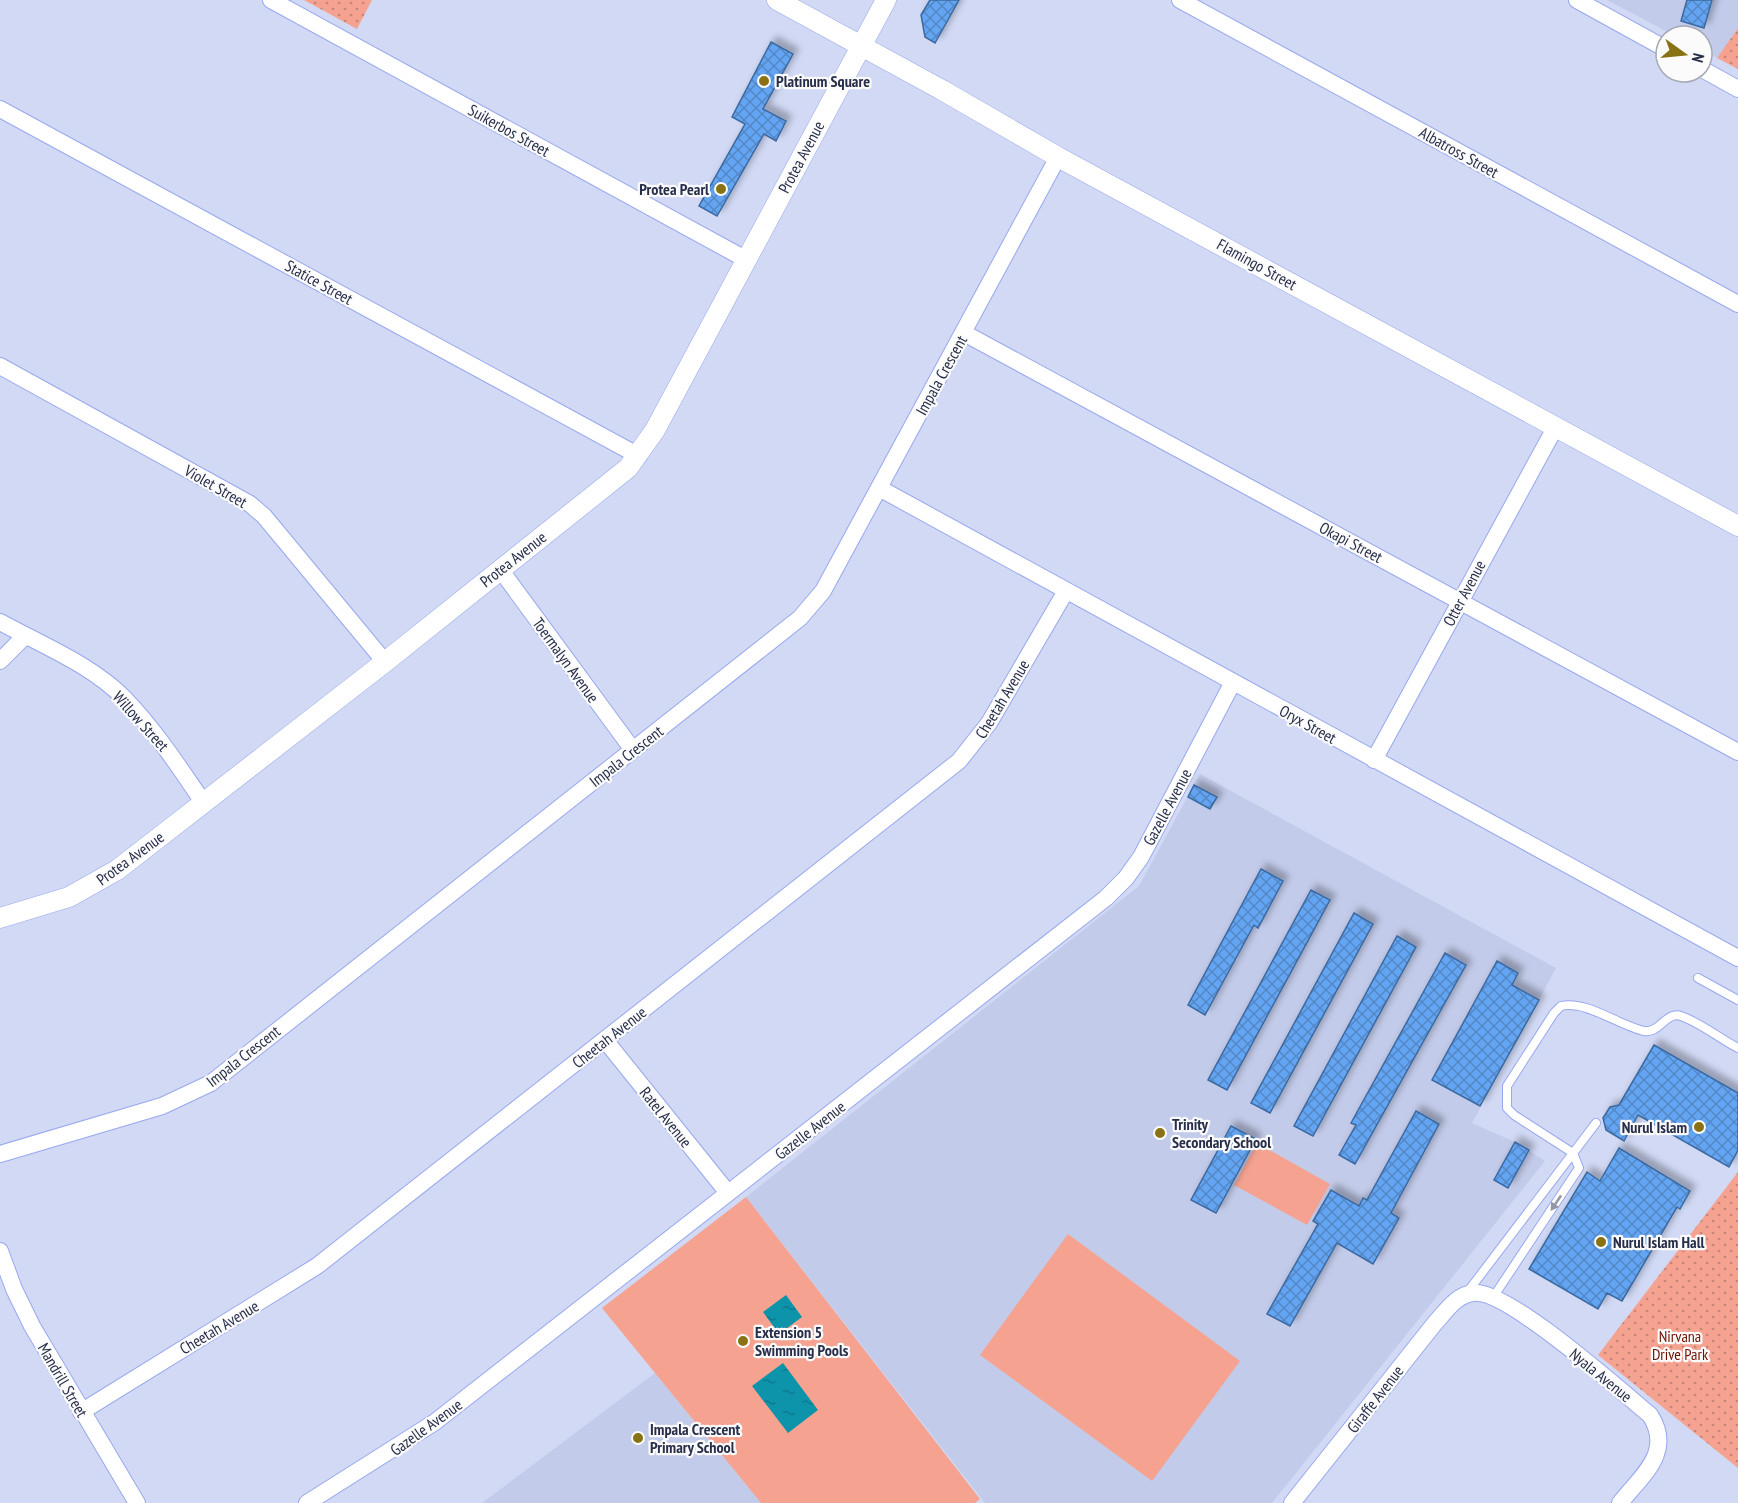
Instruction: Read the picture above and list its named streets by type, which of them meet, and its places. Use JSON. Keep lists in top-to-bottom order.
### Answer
{
  "streets": {
    "street": [
      "Suikerbos Street",
      "Albatross Street",
      "Protea Avenue",
      "Flamingo Street",
      "Statice Street",
      "Impala Crescent",
      "Violet Street",
      "Okapi Street",
      "Otter Avenue",
      "Toermalyn Avenue",
      "Cheetah Avenue",
      "Willow Street",
      "Oryx Street",
      "Gazelle Avenue",
      "Ratel Avenue",
      "Nyala Avenue",
      "Mandrill Street",
      "Giraffe Avenue"
    ]
  },
  "crossings": [
    ["Suikerbos Street", "Protea Avenue"],
    ["Protea Avenue", "Flamingo Street"],
    ["Protea Avenue", "Statice Street"],
    ["Protea Avenue", "Violet Street"],
    ["Protea Avenue", "Toermalyn Avenue"],
    ["Protea Avenue", "Willow Street"],
    ["Flamingo Street", "Impala Crescent"],
    ["Flamingo Street", "Otter Avenue"],
    ["Impala Crescent", "Okapi Street"],
    ["Impala Crescent", "Toermalyn Avenue"],
    ["Impala Crescent", "Oryx Street"],
    ["Okapi Street", "Otter Avenue"],
    ["Otter Avenue", "Oryx Street"],
    ["Cheetah Avenue", "Oryx Street"],
    ["Cheetah Avenue", "Ratel Avenue"],
    ["Cheetah Avenue", "Mandrill Street"],
    ["Oryx Street", "Gazelle Avenue"],
    ["Gazelle Avenue", "Ratel Avenue"]
  ],
  "parks": ["Nirvana Drive Park"],
  "places": [
    "Platinum Square",
    "Protea Pearl",
    "Nurul Islam",
    "Trinity Secondary School",
    "Nurul Islam Hall",
    "Extension 5 Swimming Pools",
    "Impala Crescent Primary School"
  ],
  "north": "right"
}
